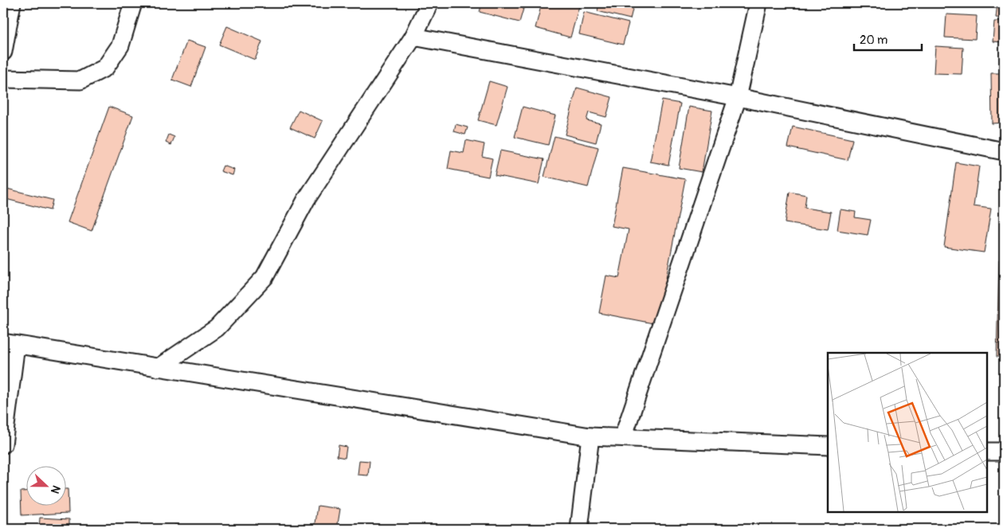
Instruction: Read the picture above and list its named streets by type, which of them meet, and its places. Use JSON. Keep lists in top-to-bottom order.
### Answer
{
  "scale_bar": "20 m",
  "north": "right"
}
